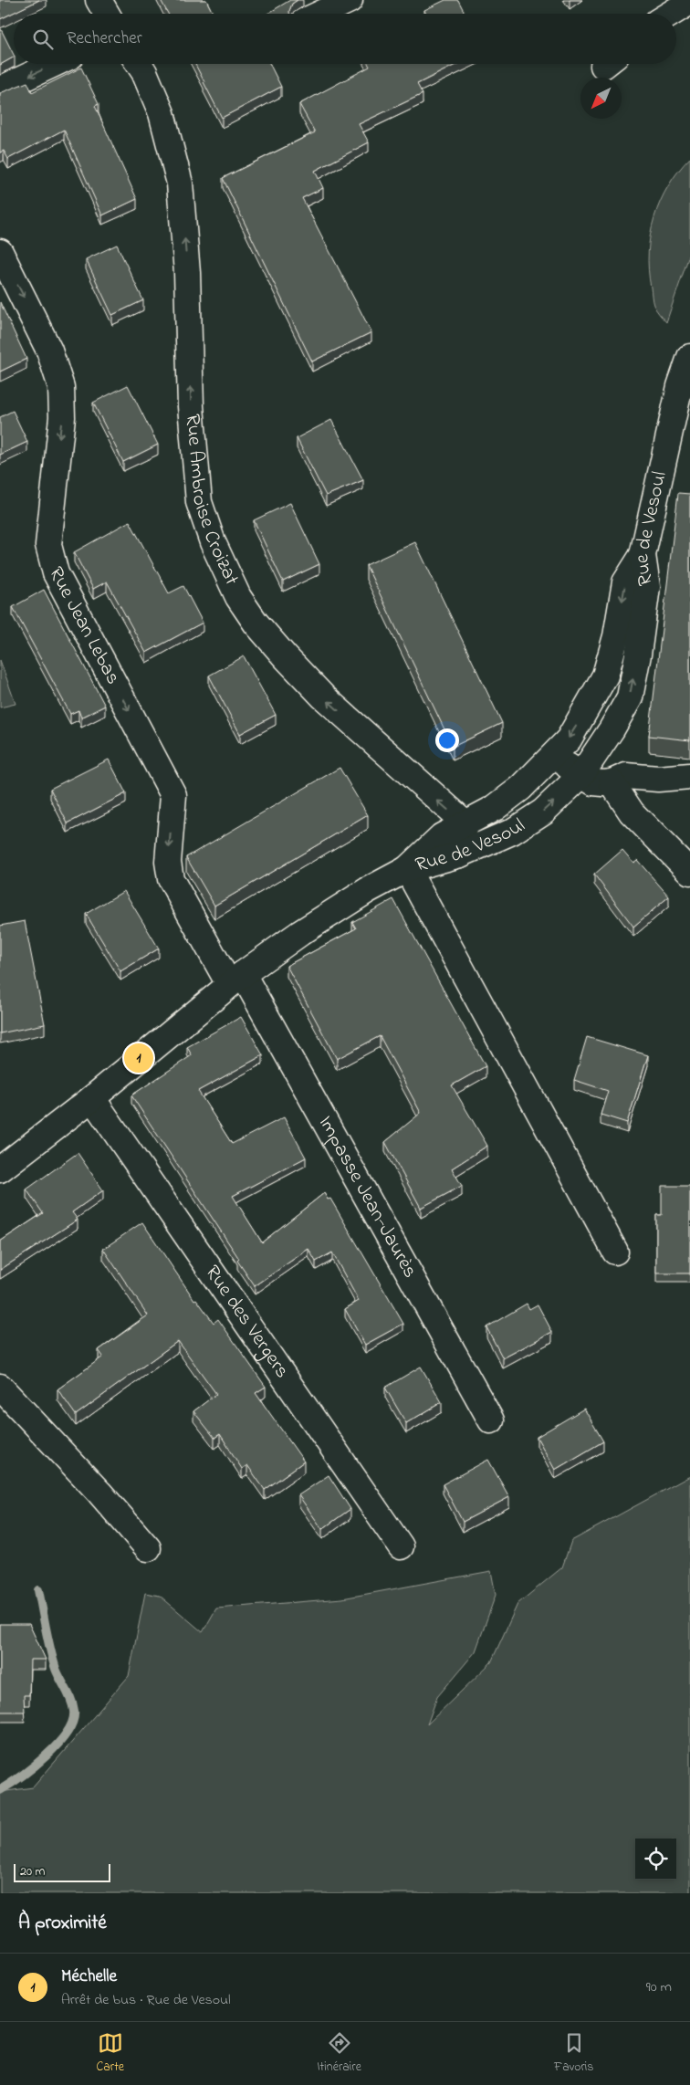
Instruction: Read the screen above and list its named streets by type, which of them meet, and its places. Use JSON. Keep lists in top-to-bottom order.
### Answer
{
  "streets": {
    "street": [
      "Rue Ambroise Croizat",
      "Rue de Vesoul",
      "Rue Jean Lebas",
      "Impasse Jean-Jaurès",
      "Rue des Vergers"
    ]
  },
  "crossings": [
    ["Rue de Vesoul", "Rue Jean Lebas"],
    ["Rue de Vesoul", "Impasse Jean-Jaurès"],
    ["Rue de Vesoul", "Rue des Vergers"],
    ["Rue Jean Lebas", "Impasse Jean-Jaurès"]
  ],
  "one_way": ["Rue Ambroise Croizat", "Rue Jean Lebas"],
  "scale_bar": "20 m",
  "north": "bottom left",
  "page": {
    "search": "Rechercher",
    "pins": "1",
    "scale": "20 m",
    "heading": "À proximité",
    "list": [
      {
        "mark": "1",
        "name": "Méchelle",
        "note": "Arrêt de bus · Rue de Vesoul",
        "value": "90 m"
      }
    ],
    "nav": ["Carte", "Itinéraire", "Favoris"]
  }
}
